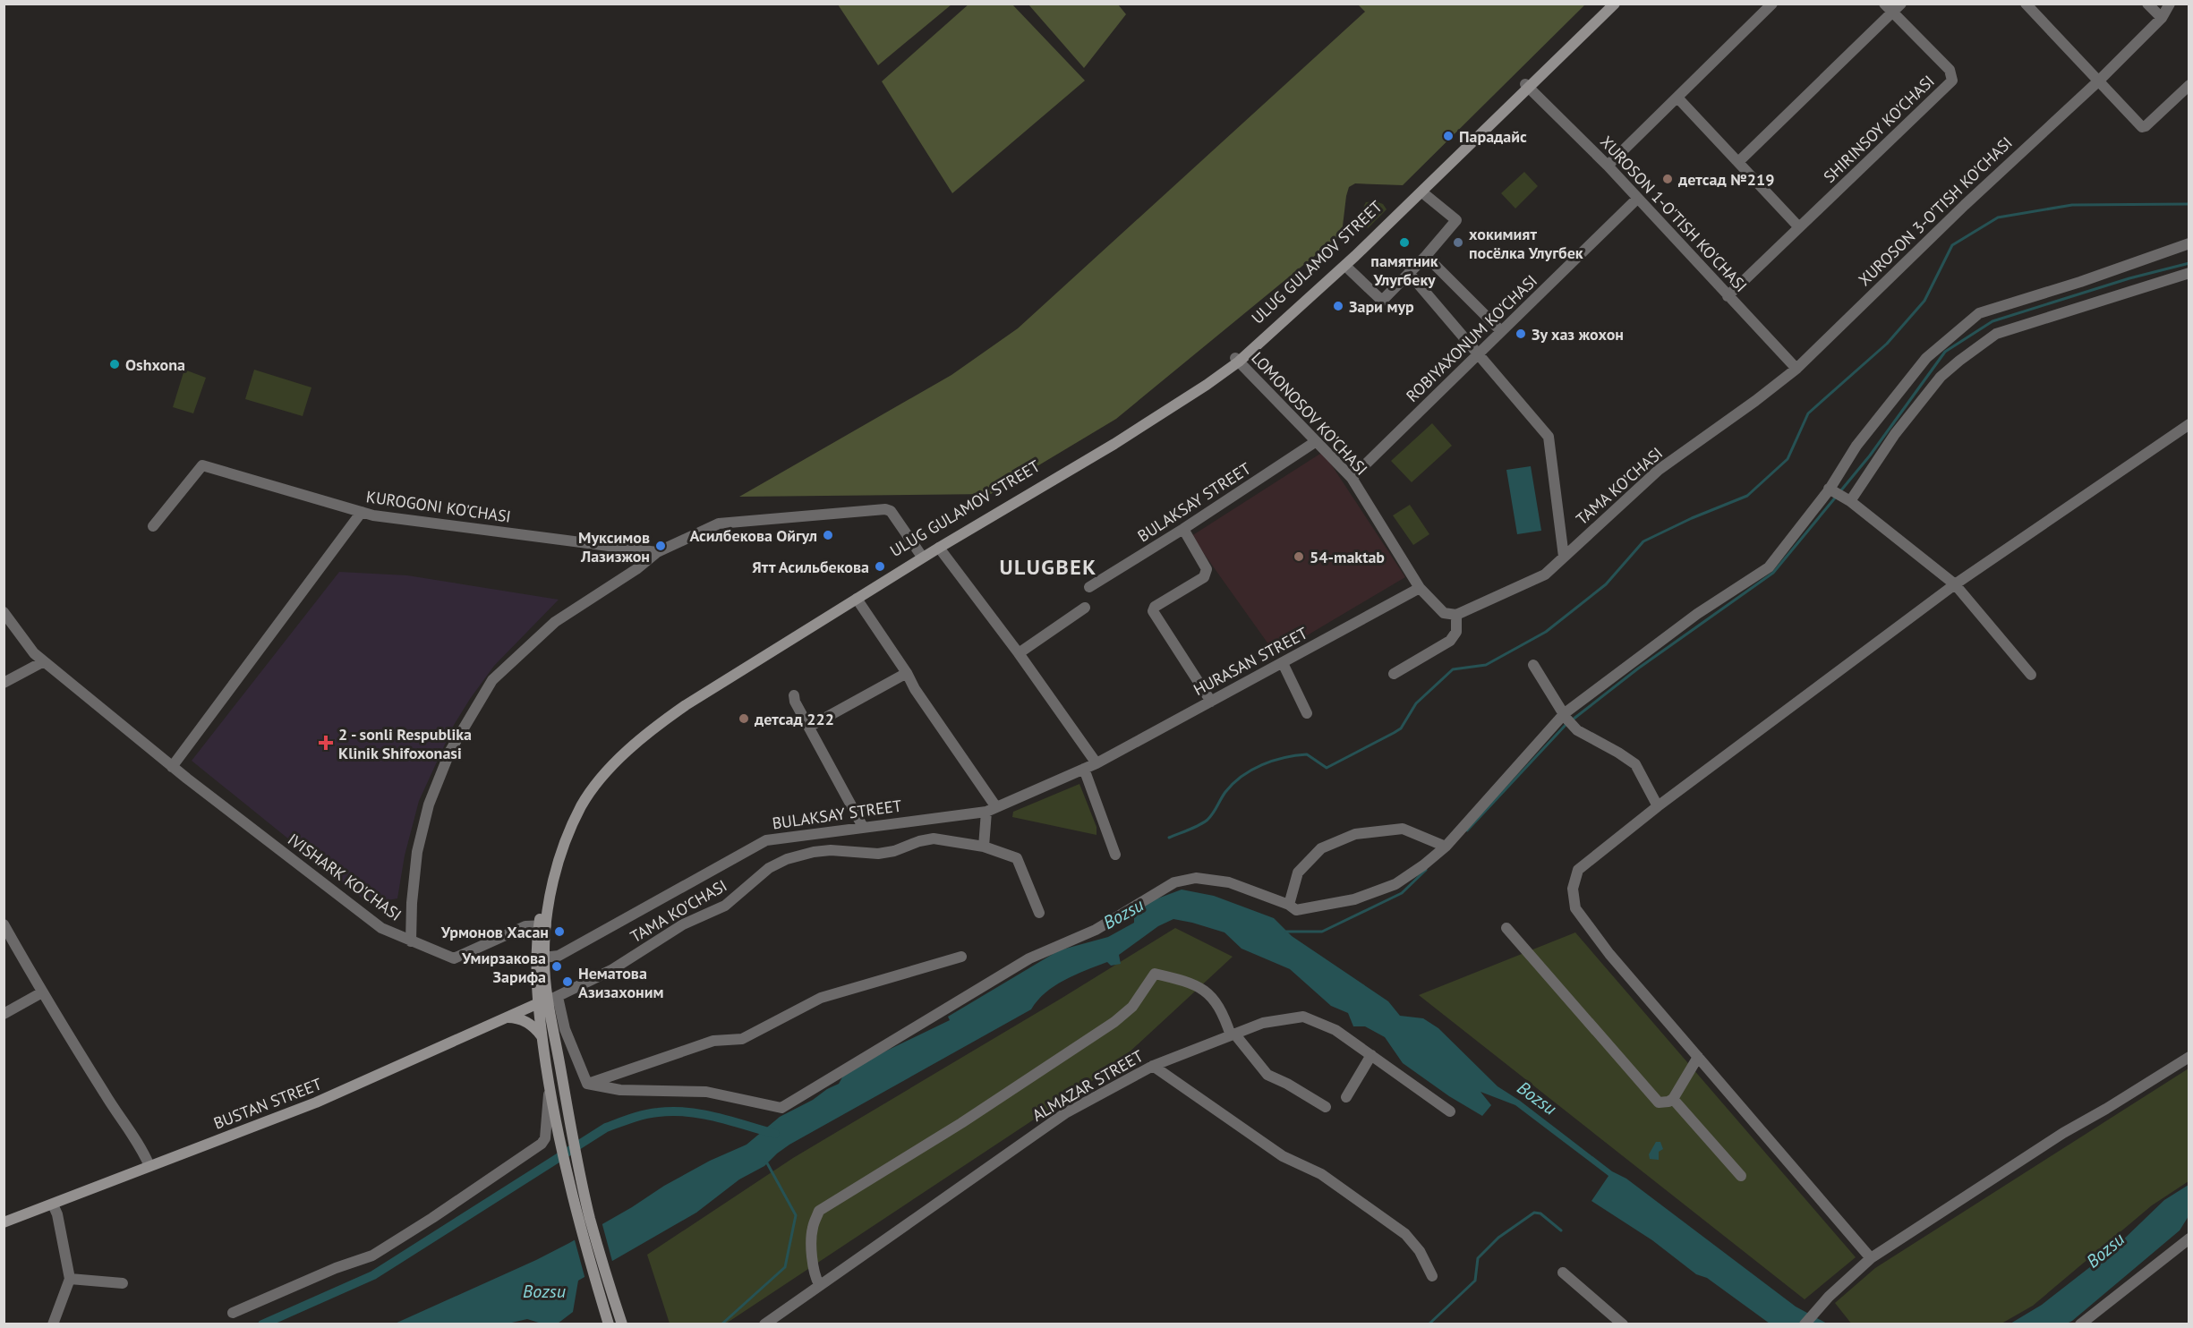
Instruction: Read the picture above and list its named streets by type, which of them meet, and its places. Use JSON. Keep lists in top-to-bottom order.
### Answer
{
  "streets": {
    "main road": ["ULUG GULAMOV STREET", "BUSTAN STREET"],
    "street": [
      "SHIRINSOY KO'CHASI",
      "XUROSON 3-O'TISH KO'CHASI",
      "ХUROSON 1-O'TISH KO'CHASI",
      "ROBIYAXONUM KO'CHASI",
      "LOMONOSOV KO'CHASI",
      "TAMA KO'CHASI",
      "BULAKSAY STREET",
      "KUROGONI KO'CHASI",
      "HURASAN STREET",
      "IVISHARK KO'CHASI",
      "ALMAZAR STREET"
    ]
  },
  "crossings": [
    ["SHIRINSOY KO'CHASI", "ХUROSON 1-O'TISH KO'CHASI"],
    ["XUROSON 3-O'TISH KO'CHASI", "ХUROSON 1-O'TISH KO'CHASI"],
    ["XUROSON 3-O'TISH KO'CHASI", "TAMA KO'CHASI"],
    ["ХUROSON 1-O'TISH KO'CHASI", "ULUG GULAMOV STREET"],
    ["ХUROSON 1-O'TISH KO'CHASI", "ROBIYAXONUM KO'CHASI"],
    ["ХUROSON 1-O'TISH KO'CHASI", "TAMA KO'CHASI"],
    ["ULUG GULAMOV STREET", "LOMONOSOV KO'CHASI"],
    ["ULUG GULAMOV STREET", "TAMA KO'CHASI"],
    ["ULUG GULAMOV STREET", "BULAKSAY STREET"],
    ["ULUG GULAMOV STREET", "IVISHARK KO'CHASI"],
    ["ULUG GULAMOV STREET", "BUSTAN STREET"],
    ["ROBIYAXONUM KO'CHASI", "LOMONOSOV KO'CHASI"],
    ["LOMONOSOV KO'CHASI", "TAMA KO'CHASI"],
    ["LOMONOSOV KO'CHASI", "BULAKSAY STREET"],
    ["LOMONOSOV KO'CHASI", "HURASAN STREET"],
    ["TAMA KO'CHASI", "BUSTAN STREET"],
    ["BULAKSAY STREET", "HURASAN STREET"]
  ],
  "districts": ["ULUGBEK"],
  "water": ["Bozsu"],
  "places": {
    "other": [
      "Парадайс",
      "детсад №219",
      "памятник Улугбеку",
      "хокимият посёлка Улугбек",
      "Зари мур",
      "Зу хаз жохон",
      "Oshxona",
      "Асилбекова Ойгул",
      "Муксимов Лазизжон",
      "54-maktab",
      "Ятт Асильбекова",
      "детсад 222",
      "Урмонов Хасан",
      "Умирзакова Зарифа",
      "Нематова Азизахоним"
    ],
    "health": ["2 - sonli Respublika Klinik Shifoxonasi"]
  }
}
